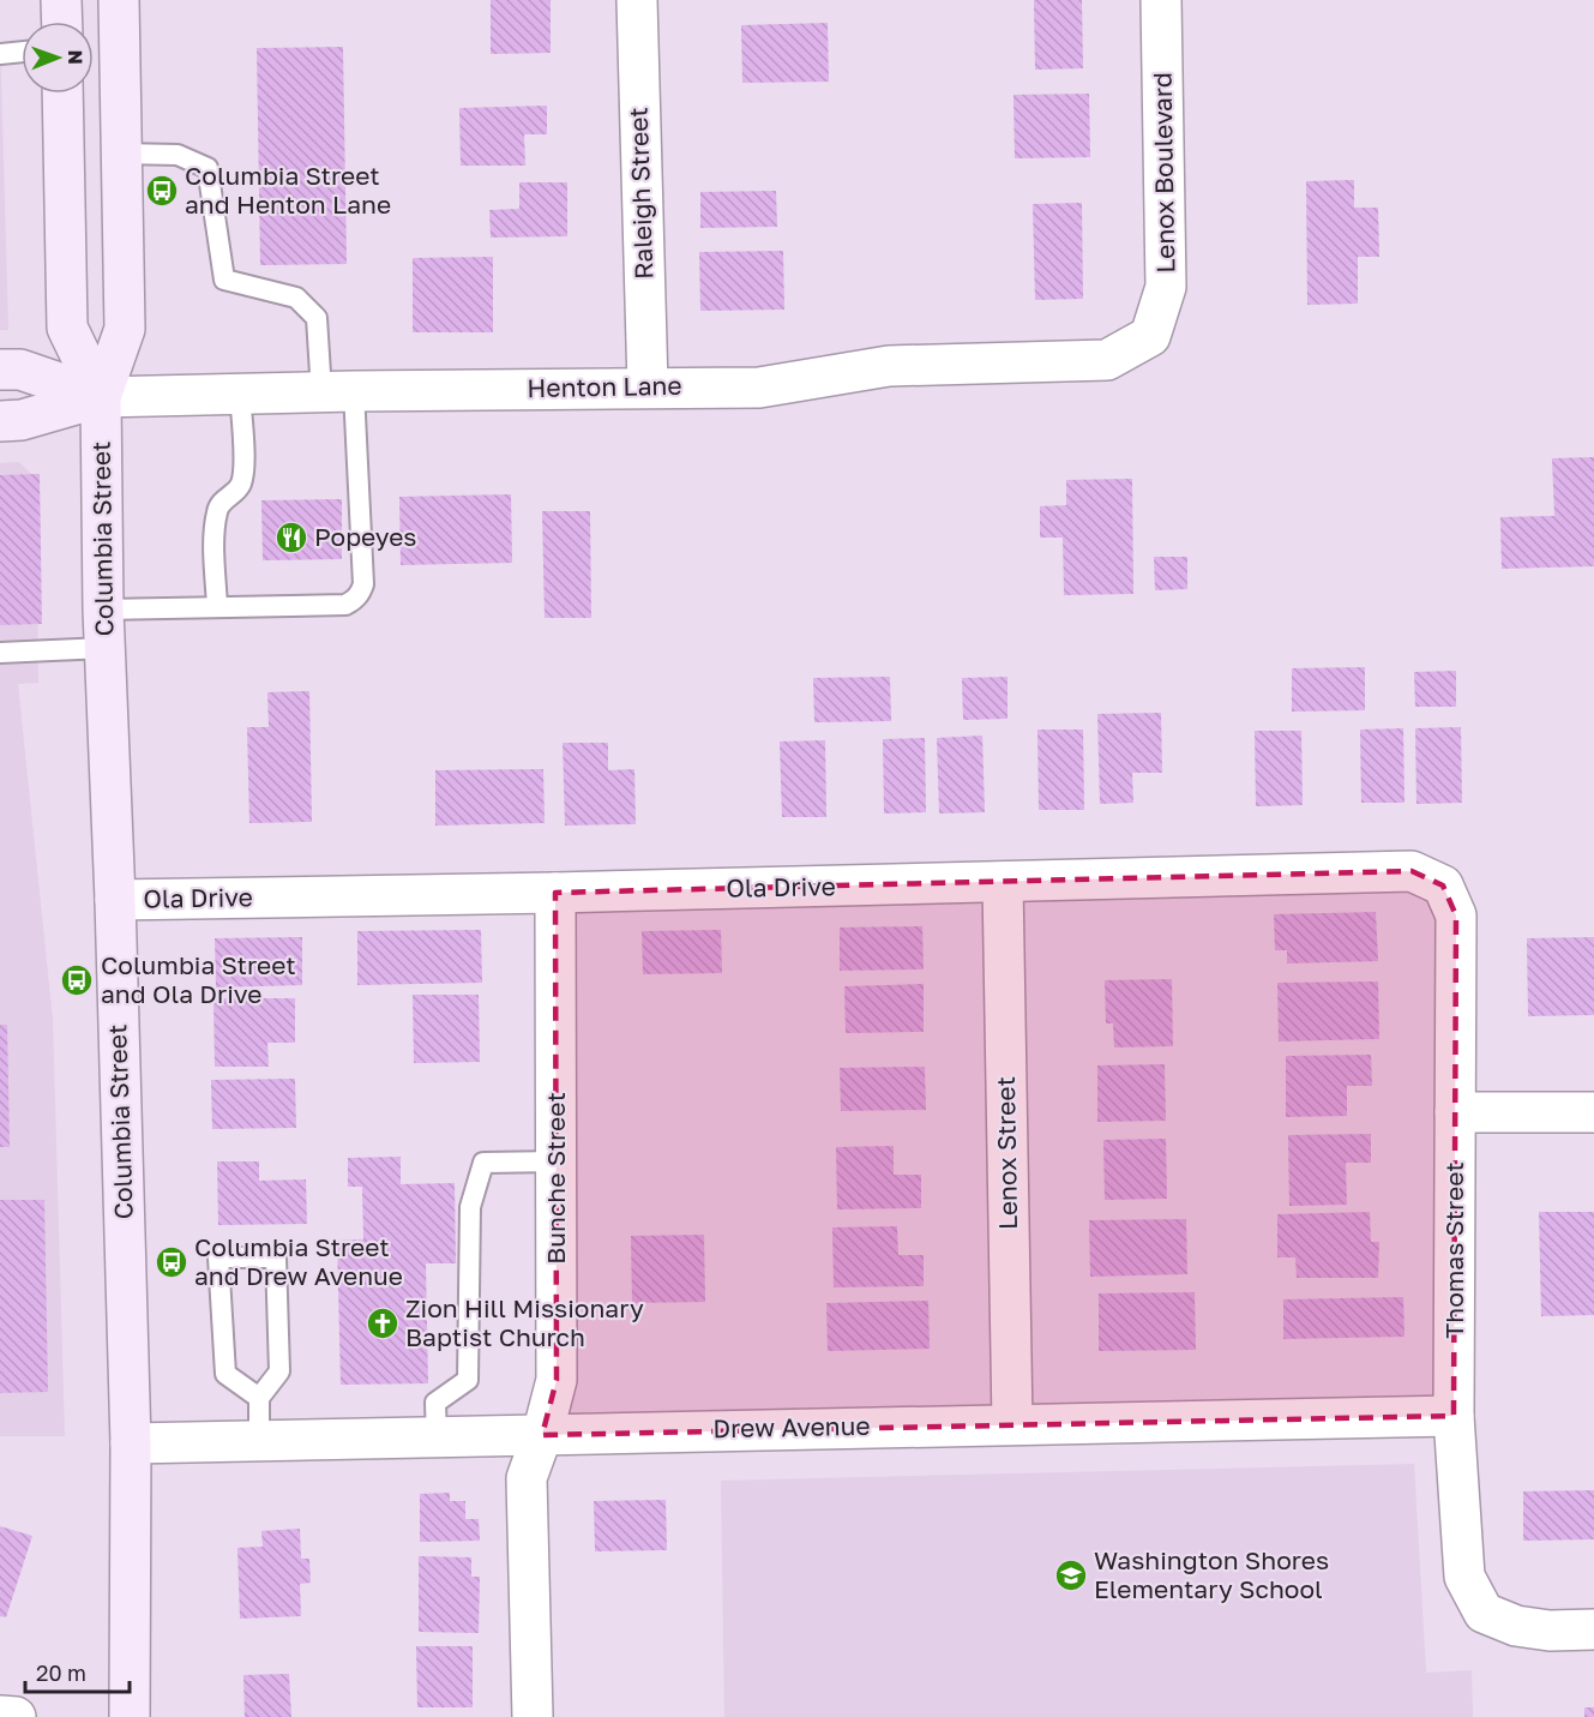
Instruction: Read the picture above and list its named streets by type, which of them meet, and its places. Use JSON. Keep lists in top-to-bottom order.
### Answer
{
  "streets": {
    "street": [
      "Lenox Boulevard",
      "Raleigh Street",
      "Henton Lane",
      "Columbia Street",
      "Ola Drive",
      "Lenox Street",
      "Bunche Street",
      "Thomas Street",
      "Drew Avenue"
    ]
  },
  "crossings": [
    ["Lenox Boulevard", "Henton Lane"],
    ["Raleigh Street", "Henton Lane"],
    ["Henton Lane", "Columbia Street"],
    ["Columbia Street", "Ola Drive"],
    ["Columbia Street", "Drew Avenue"],
    ["Ola Drive", "Lenox Street"],
    ["Ola Drive", "Bunche Street"],
    ["Ola Drive", "Thomas Street"],
    ["Lenox Street", "Drew Avenue"],
    ["Bunche Street", "Drew Avenue"],
    ["Thomas Street", "Drew Avenue"]
  ],
  "places": {
    "bus stop": ["Columbia Street and Henton Lane", "Columbia Street and Ola Drive", "Columbia Street and Drew Avenue"],
    "restaurant": ["Popeyes"],
    "church": ["Zion Hill Missionary Baptist Church"],
    "school or university": ["Washington Shores Elementary School"]
  },
  "scale_bar": "20 m",
  "north": "right"
}
